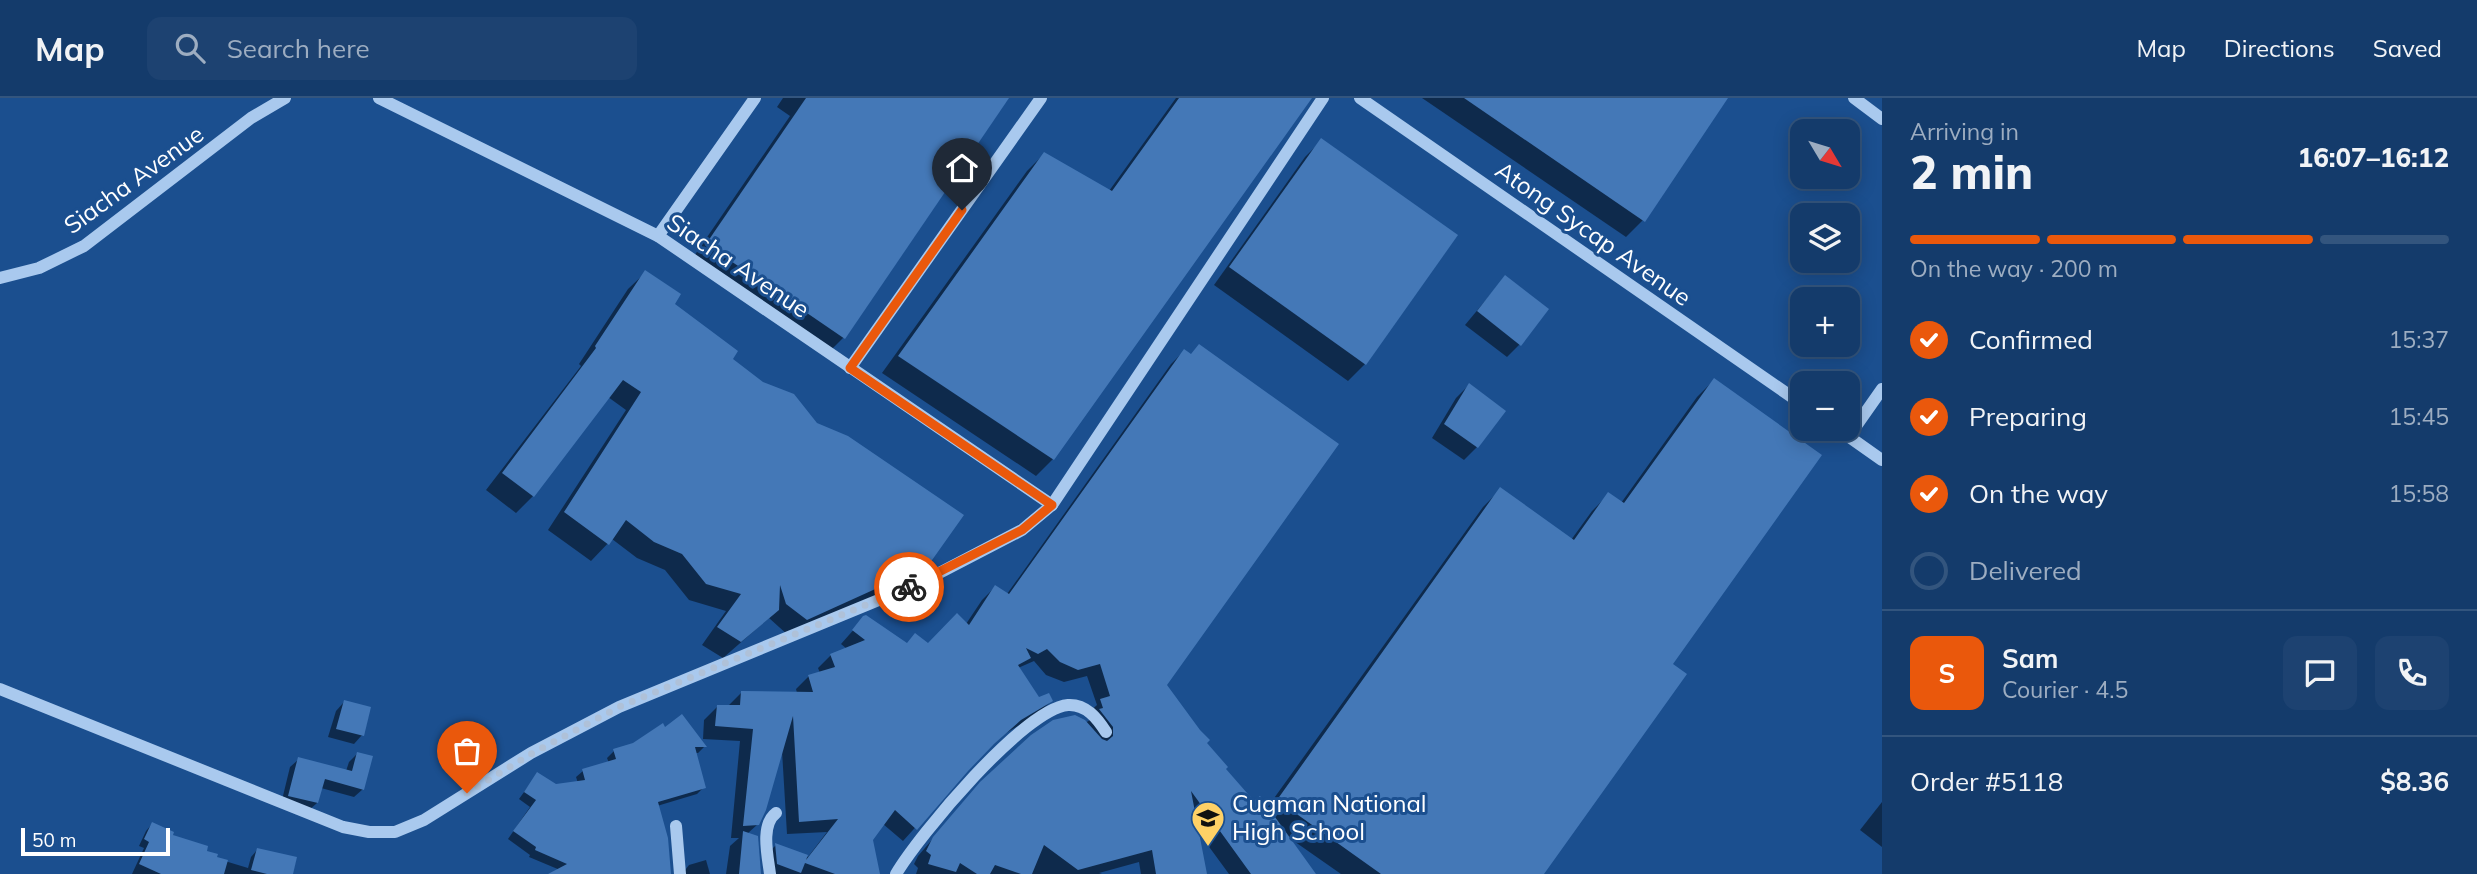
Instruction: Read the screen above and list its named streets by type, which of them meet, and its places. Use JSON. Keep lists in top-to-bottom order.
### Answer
{
  "streets": {
    "street": ["Siacha Avenue", "Atong Sycap Avenue"]
  },
  "places": {
    "school or university": ["Cugman National High School"]
  },
  "scale_bar": "50 m",
  "north": "bottom right",
  "page": {
    "header": "Map",
    "search": "Search here",
    "nav": ["Map", "Directions", "Saved"],
    "heading": ["2 min", "Arriving in", "16:07–16:12"],
    "panel": [
      "Sam",
      "Courier · 4.5",
      "Order #5118",
      "$8.36"
    ],
    "map_buttons": ["+", "−"],
    "bar": "On the way · 200 m",
    "list": [
      ["Confirmed", "15:37"],
      ["Preparing", "15:45"],
      ["On the way", "15:58"],
      "Delivered"
    ],
    "round": "S",
    "scale": "50 m"
  }
}
